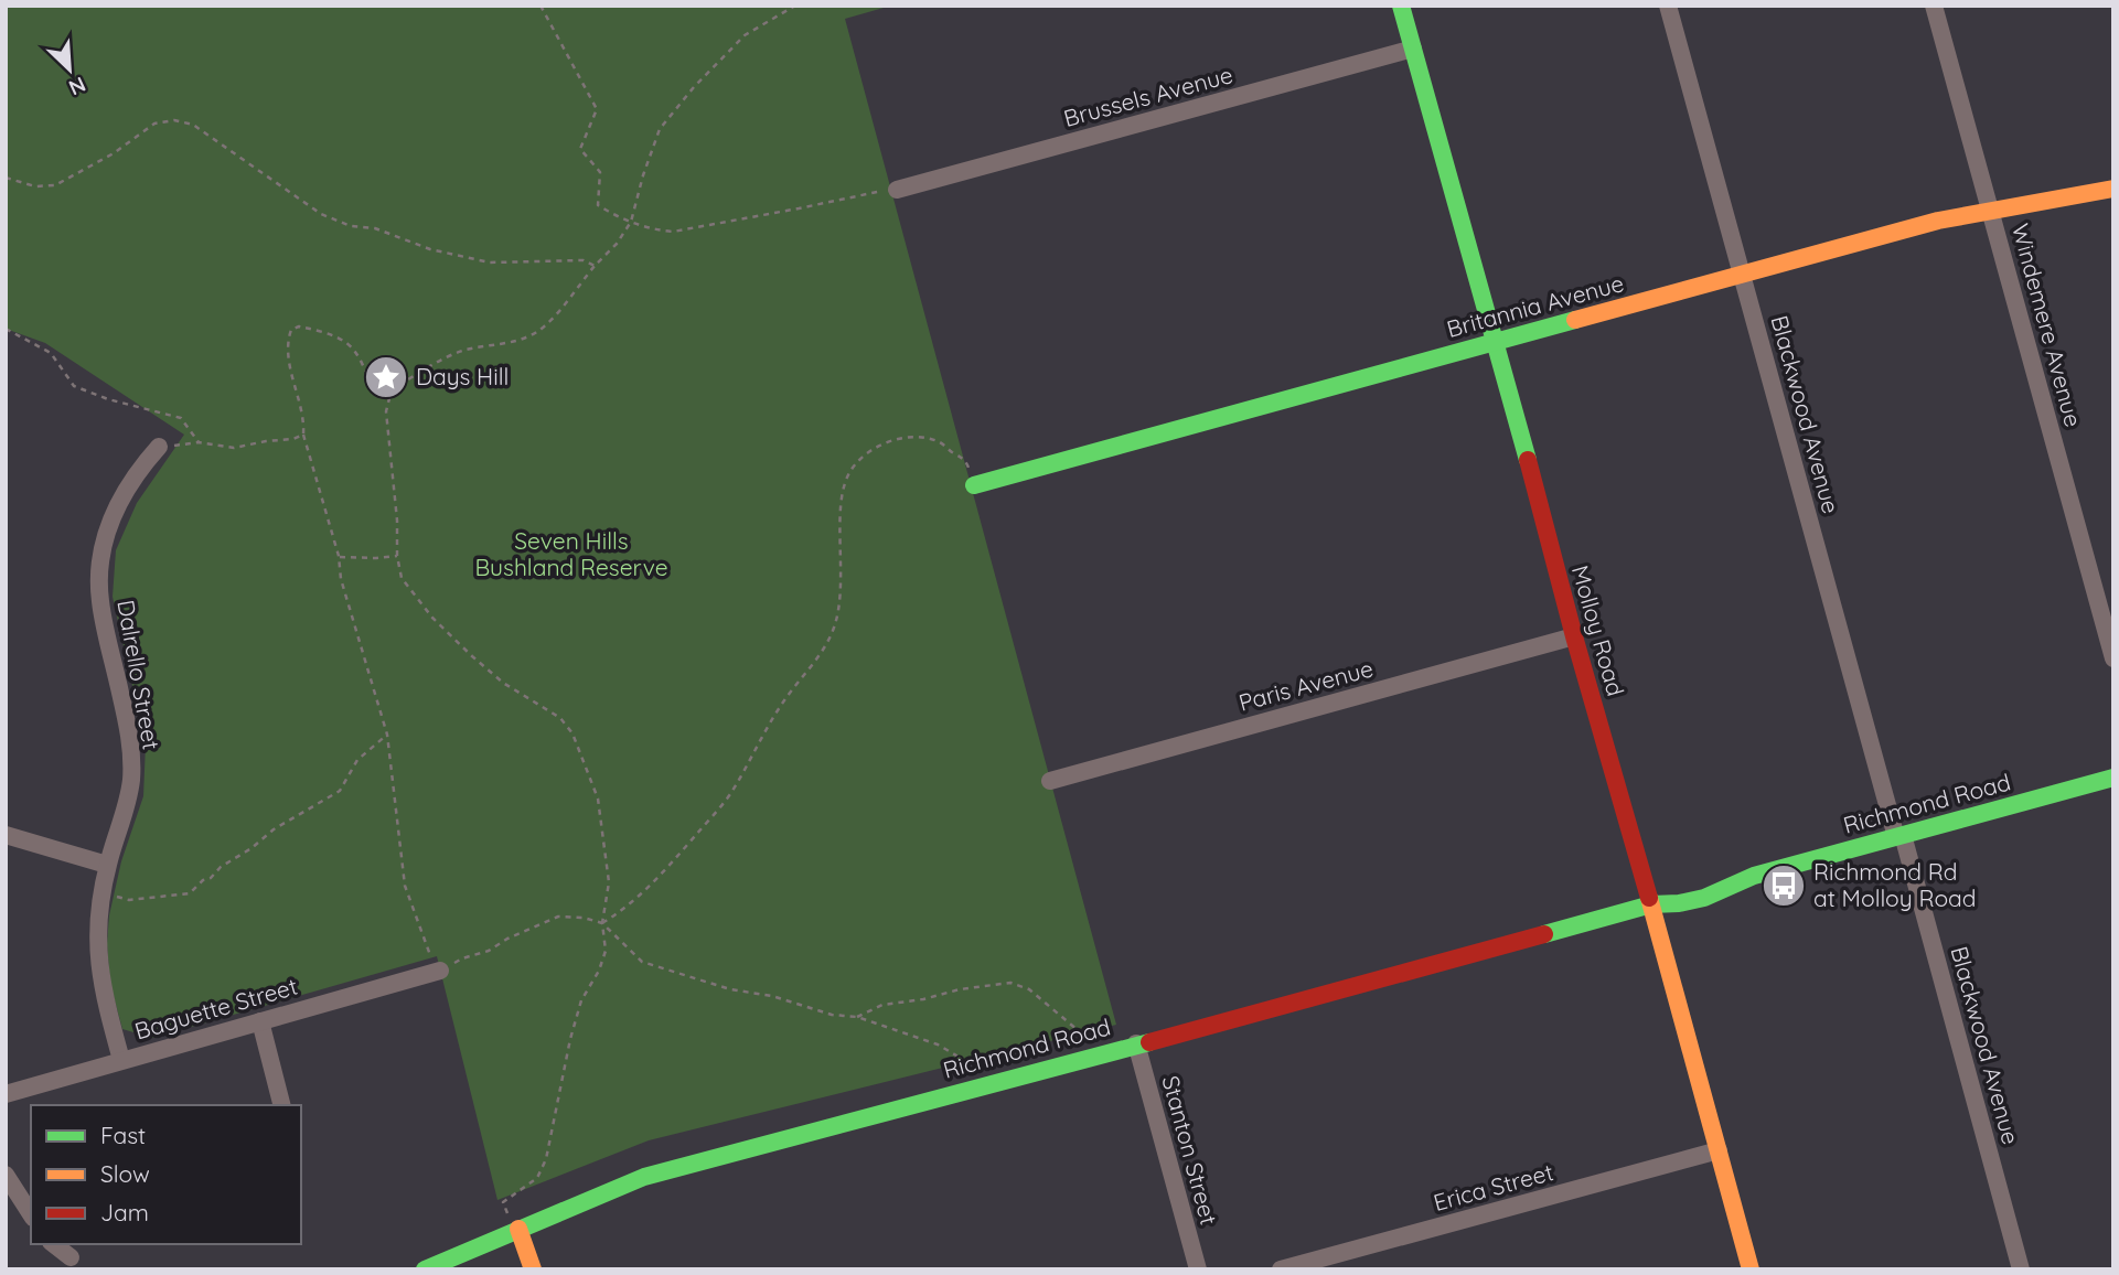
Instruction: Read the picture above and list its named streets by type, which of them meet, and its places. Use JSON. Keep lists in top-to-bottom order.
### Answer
{
  "streets": {
    "street": [
      "Brussels Avenue",
      "Britannia Avenue",
      "Windemere Avenue",
      "Blackwood Avenue",
      "Molloy Road",
      "Dalrello Street",
      "Paris Avenue",
      "Richmond Road",
      "Baguette Street",
      "Stanton Street",
      "Erica Street"
    ]
  },
  "crossings": [
    ["Brussels Avenue", "Molloy Road"],
    ["Britannia Avenue", "Windemere Avenue"],
    ["Britannia Avenue", "Blackwood Avenue"],
    ["Britannia Avenue", "Molloy Road"],
    ["Blackwood Avenue", "Richmond Road"],
    ["Molloy Road", "Paris Avenue"],
    ["Molloy Road", "Richmond Road"],
    ["Molloy Road", "Erica Street"],
    ["Dalrello Street", "Baguette Street"],
    ["Richmond Road", "Stanton Street"]
  ],
  "parks": ["Seven Hills Bushland Reserve"],
  "places": {
    "place": ["Days Hill"],
    "bus stop": ["Richmond Rd at Molloy Road"]
  },
  "legend": ["Fast", "Slow", "Jam"],
  "north": "bottom right"
}
